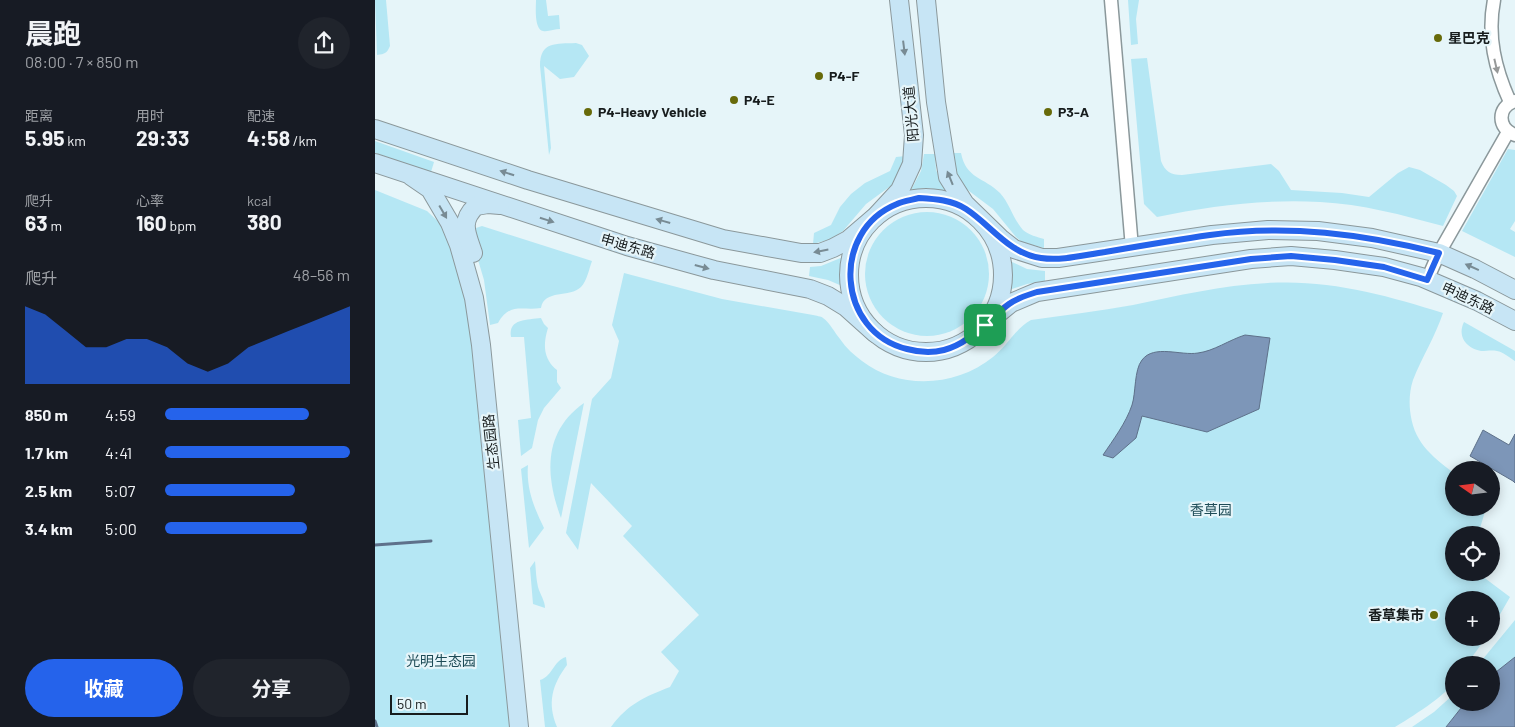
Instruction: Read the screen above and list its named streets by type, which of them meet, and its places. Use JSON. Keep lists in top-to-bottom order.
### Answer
{
  "streets": {
    "street": ["阳光大道", "申迪东路", "生态园路"]
  },
  "crossings": [
    ["阳光大道", "申迪东路"],
    ["申迪东路", "生态园路"]
  ],
  "parks": ["香草园", "光明生态园"],
  "places": [
    "星巴克",
    "P4-F",
    "P4-E",
    "P4-Heavy Vehicle",
    "P3-A",
    "香草集市"
  ],
  "scale_bar": "50 m",
  "north": "left",
  "page": {
    "heading": ["晨跑", "08:00 · 7 × 850 m"],
    "stats": [
      ["距离", "5.95 km"],
      ["用时", "29:33"],
      ["配速", "4:58 /km"],
      ["爬升", "63 m"],
      ["心率", "160 bpm"],
      ["kcal", "380"]
    ],
    "chart": ["爬升", "48–56 m"],
    "list": [
      {
        "name": "850 m",
        "note": "4:59"
      },
      {
        "name": "1.7 km",
        "note": "4:41"
      },
      {
        "name": "2.5 km",
        "note": "5:07"
      },
      {
        "name": "3.4 km",
        "note": "5:00"
      }
    ],
    "map_buttons": ["+", "−"],
    "buttons": ["收藏", "分享"],
    "scale": "50 m"
  }
}
